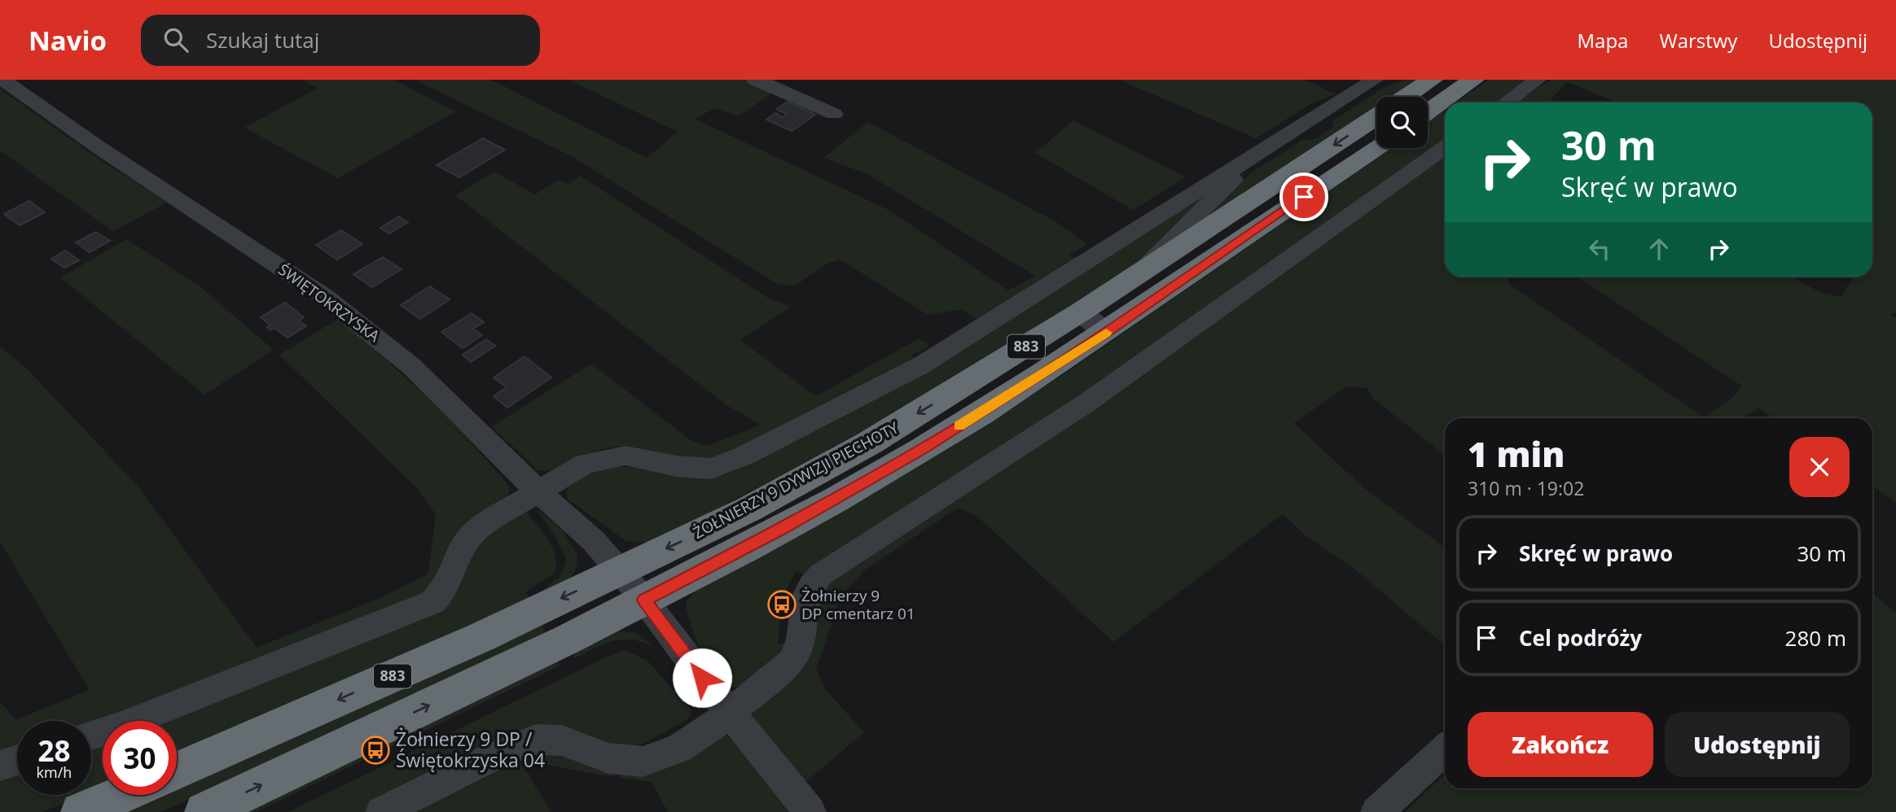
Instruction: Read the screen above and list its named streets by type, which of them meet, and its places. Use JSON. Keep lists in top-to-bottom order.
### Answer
{
  "streets": {
    "highway": ["883", "ŻOŁNIERZY 9 DYWIZJI PIECHOTY"],
    "street": ["ŚWIĘTOKRZYSKA"]
  },
  "crossings": [
    ["ŚWIĘTOKRZYSKA", "ŻOŁNIERZY 9 DYWIZJI PIECHOTY"]
  ],
  "places": {
    "bus stop": ["Żołnierzy 9 DP cmentarz 01", "Żołnierzy 9 DP / Świętokrzyska 04"]
  },
  "page": {
    "header": "Navio",
    "search": "Szukaj tutaj",
    "nav": ["Mapa", "Warstwy", "Udostępnij"],
    "turn": ["30 m", "Skręć w prawo"],
    "heading": ["1 min", "310 m · 19:02"],
    "list": [
      {
        "name": "Skręć w prawo",
        "value": "30 m"
      },
      {
        "name": "Cel podróży",
        "value": "280 m"
      }
    ],
    "buttons": ["Zakończ", "Udostępnij"],
    "speed": "28 km/h",
    "limit": "30"
  }
}
